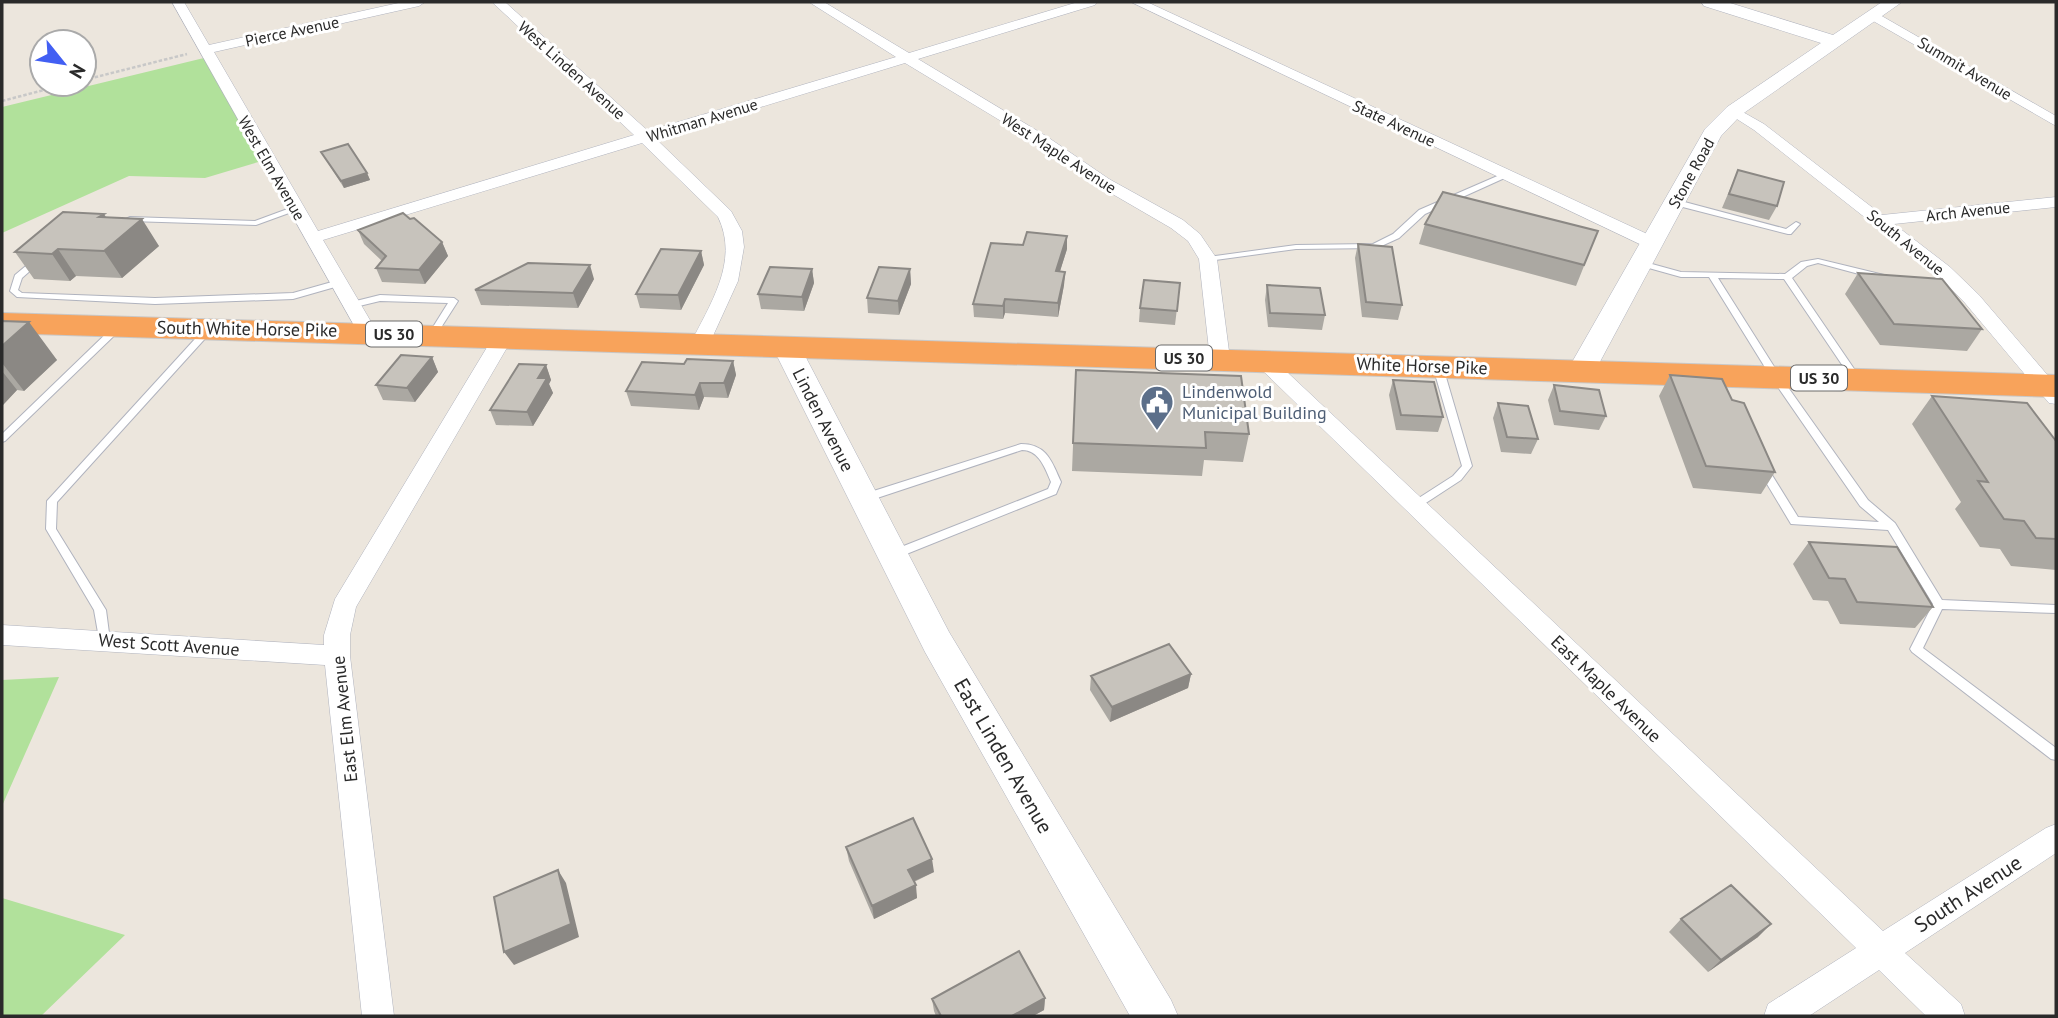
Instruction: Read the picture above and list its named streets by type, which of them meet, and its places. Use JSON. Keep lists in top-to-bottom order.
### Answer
{
  "streets": {
    "highway": ["South White Horse Pike", "US 30", "White Horse Pike"],
    "street": [
      "Pierce Avenue",
      "Summit Avenue",
      "West Linden Avenue",
      "Whitman Avenue",
      "State Avenue",
      "West Maple Avenue",
      "West Elm Avenue",
      "Stone Road",
      "Arch Avenue",
      "South Avenue",
      "Linden Avenue",
      "West Scott Avenue",
      "East Maple Avenue",
      "East Elm Avenue",
      "East Linden Avenue"
    ]
  },
  "crossings": [
    ["Pierce Avenue", "West Elm Avenue"],
    ["Summit Avenue", "Stone Road"],
    ["West Linden Avenue", "Whitman Avenue"],
    ["West Linden Avenue", "South White Horse Pike"],
    ["Whitman Avenue", "West Maple Avenue"],
    ["Whitman Avenue", "West Elm Avenue"],
    ["State Avenue", "Stone Road"],
    ["West Elm Avenue", "South White Horse Pike"],
    ["Stone Road", "South Avenue"],
    ["Stone Road", "White Horse Pike"],
    ["Arch Avenue", "South Avenue"],
    ["South Avenue", "White Horse Pike"],
    ["South Avenue", "East Maple Avenue"],
    ["South White Horse Pike", "White Horse Pike"],
    ["South White Horse Pike", "Linden Avenue"],
    ["South White Horse Pike", "East Elm Avenue"],
    ["White Horse Pike", "Linden Avenue"],
    ["White Horse Pike", "East Maple Avenue"],
    ["Linden Avenue", "East Linden Avenue"],
    ["West Scott Avenue", "East Elm Avenue"]
  ],
  "places": {
    "public building": ["Lindenwold Municipal Building"]
  },
  "north": "bottom right"
}
